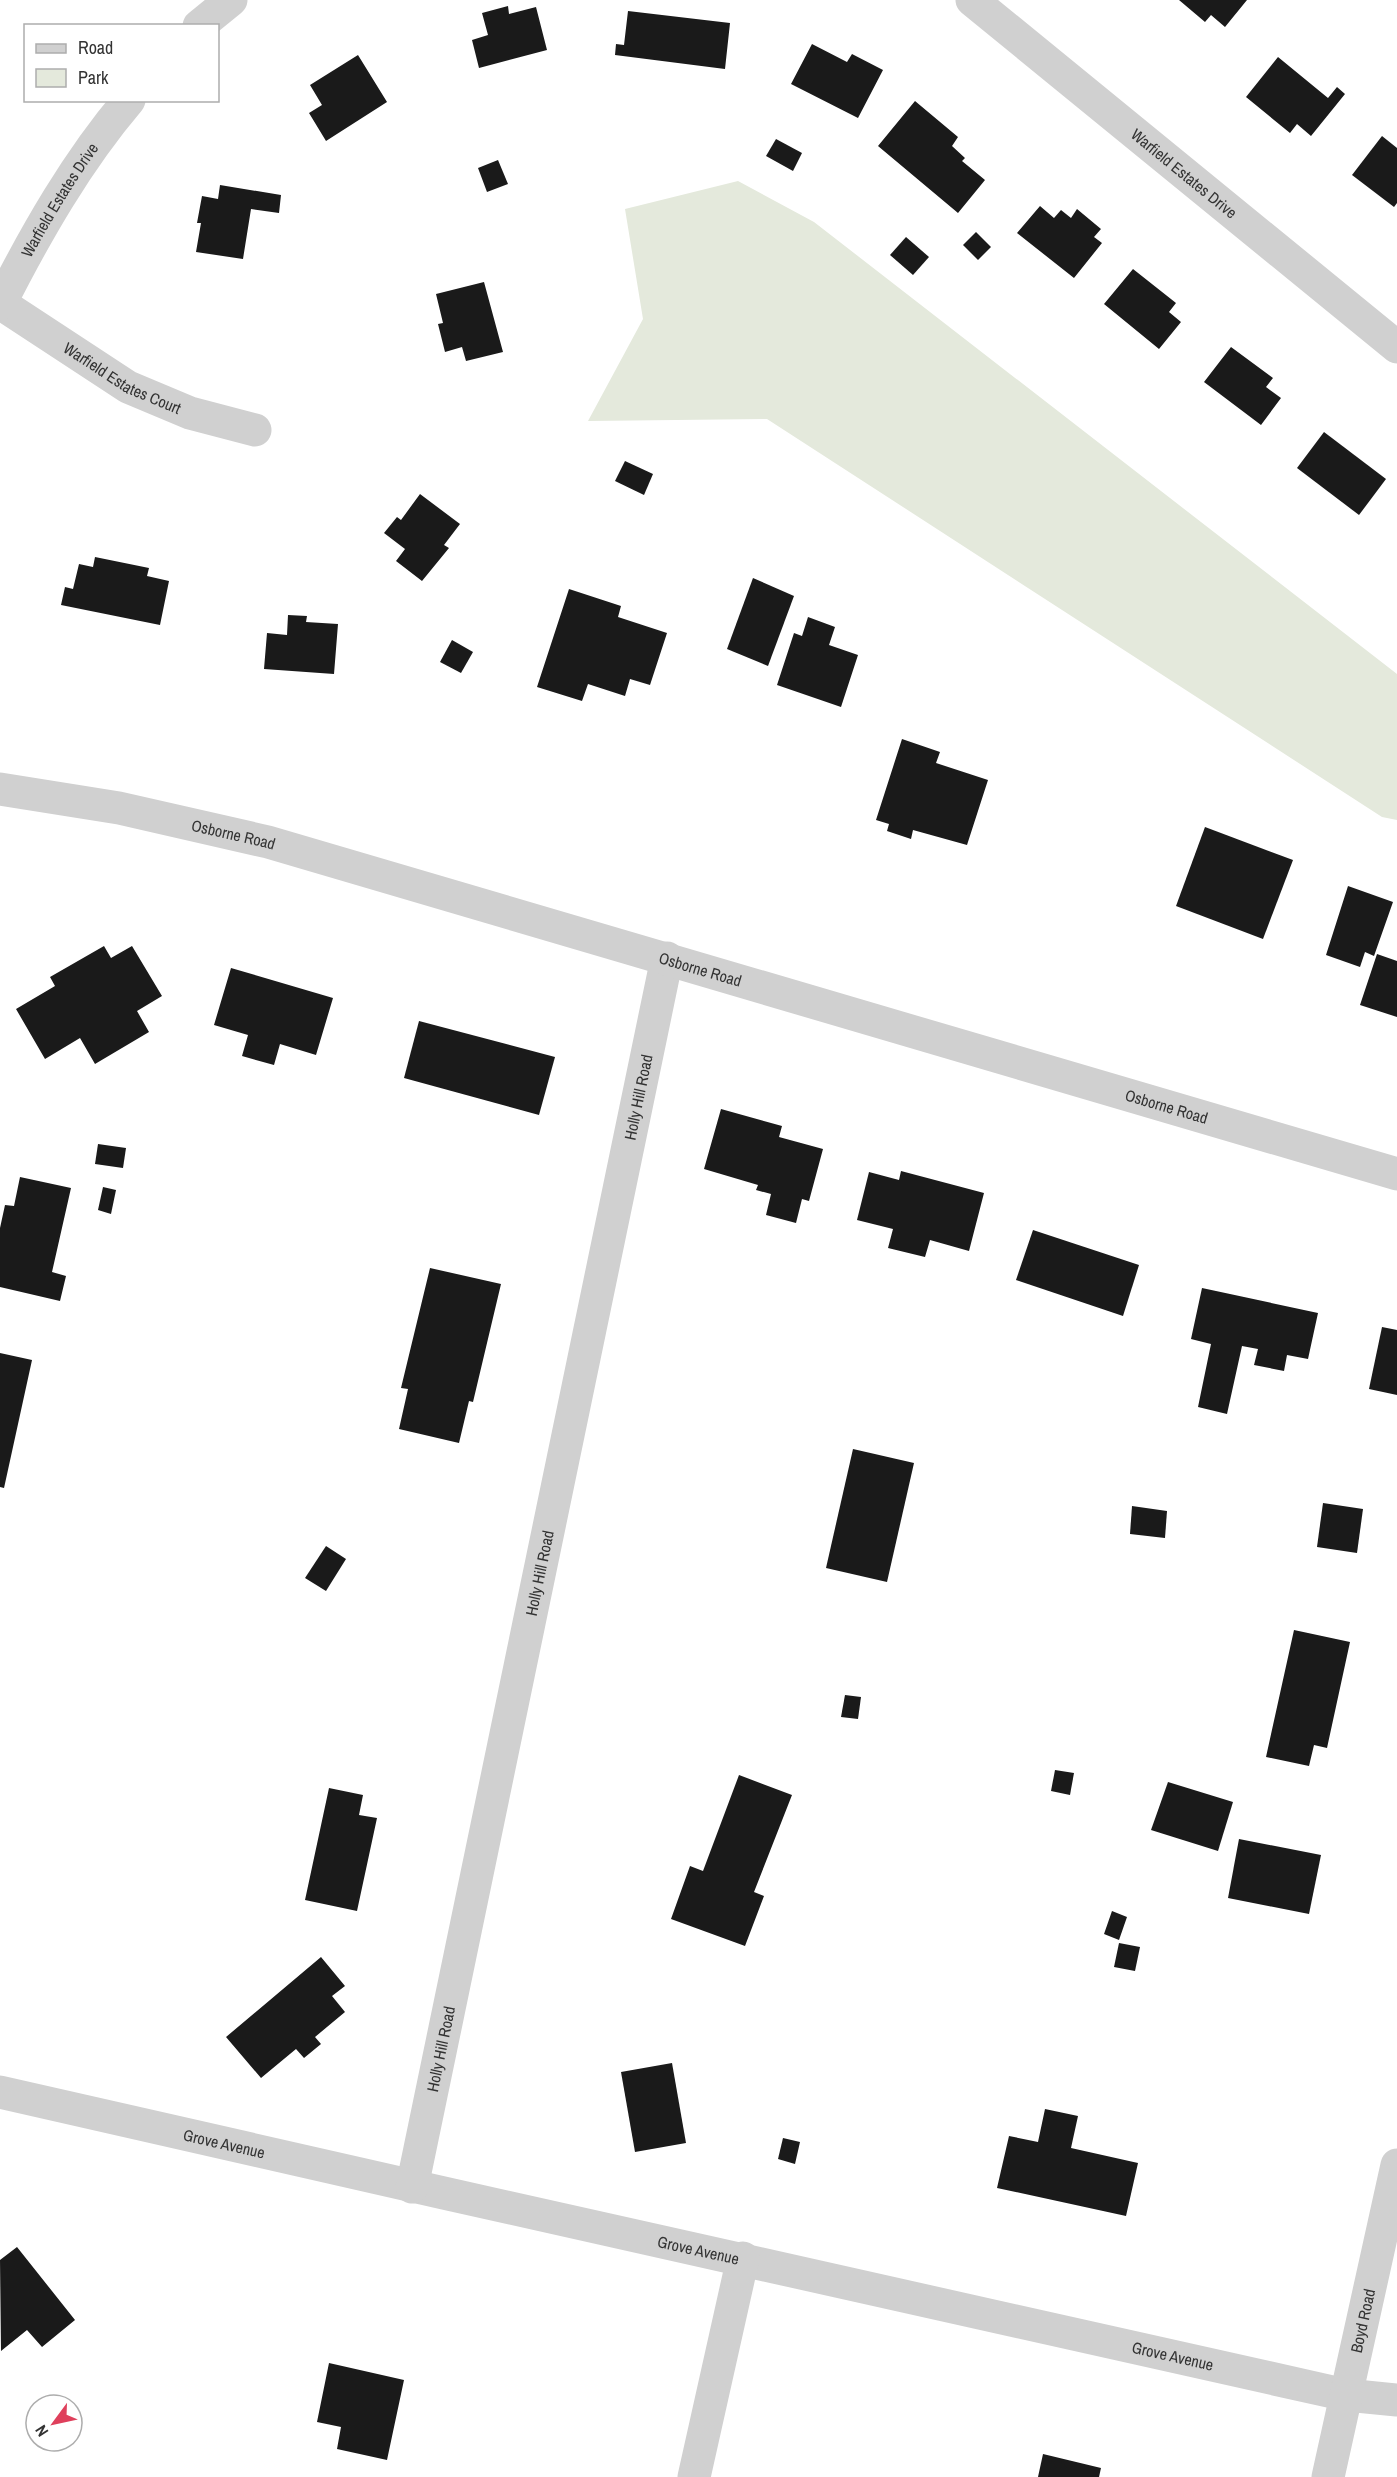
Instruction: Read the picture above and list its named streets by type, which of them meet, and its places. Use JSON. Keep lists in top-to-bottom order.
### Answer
{
  "streets": {
    "street": [
      "Warfield Estates Drive",
      "Warfield Estates Court",
      "Osborne Road",
      "Holly Hill Road",
      "Grove Avenue",
      "Boyd Road"
    ]
  },
  "crossings": [
    ["Warfield Estates Drive", "Warfield Estates Court"],
    ["Osborne Road", "Holly Hill Road"],
    ["Holly Hill Road", "Grove Avenue"],
    ["Grove Avenue", "Boyd Road"]
  ],
  "legend": ["Road", "Park"],
  "north": "bottom left"
}
